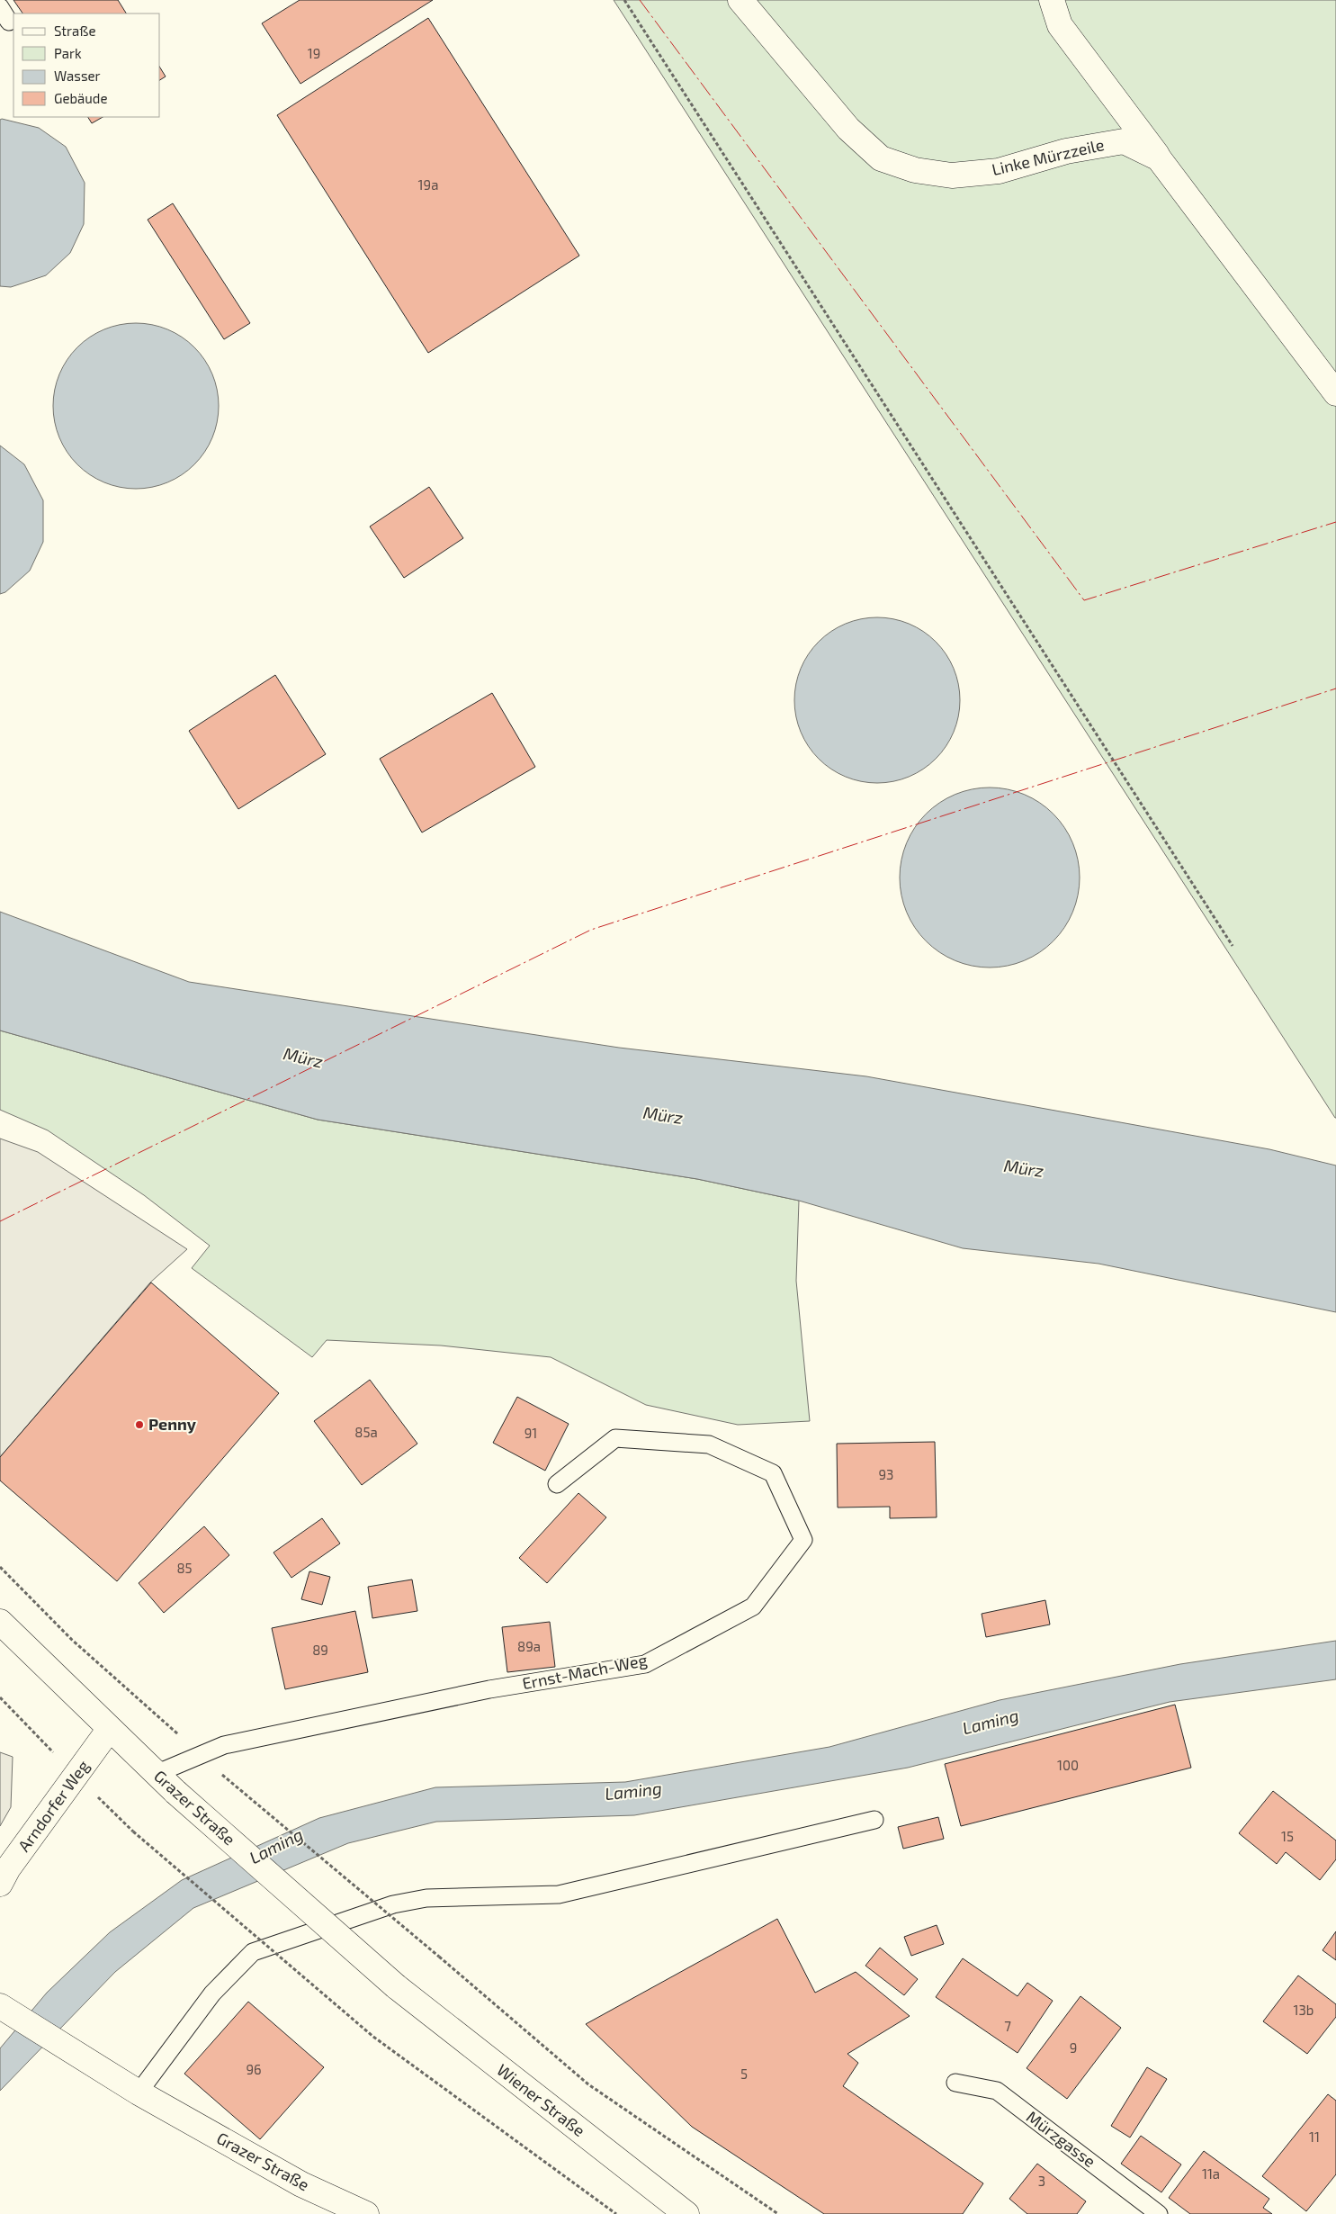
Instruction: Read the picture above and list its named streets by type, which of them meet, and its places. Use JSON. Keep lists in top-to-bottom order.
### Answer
{
  "streets": {
    "street": [
      "Linke Mürzzeile",
      "Arndorfer Weg",
      "Grazer Straße",
      "Wiener Straße"
    ],
    "lane": ["Ernst-Mach-Weg", "Mürzgasse"]
  },
  "crossings": [
    ["Ernst-Mach-Weg", "Grazer Straße"],
    ["Arndorfer Weg", "Grazer Straße"],
    ["Grazer Straße", "Wiener Straße"]
  ],
  "water": ["Mürz", "Laming"],
  "places": ["Penny"],
  "house_numbers": [
    "19",
    "19a",
    "85a",
    "91",
    "93",
    "85",
    "89a",
    "89",
    "100",
    "15",
    "13b",
    "7",
    "9",
    "96",
    "5",
    "11",
    "11a",
    "3"
  ],
  "legend": [
    "Straße",
    "Park",
    "Wasser",
    "Gebäude"
  ]
}
